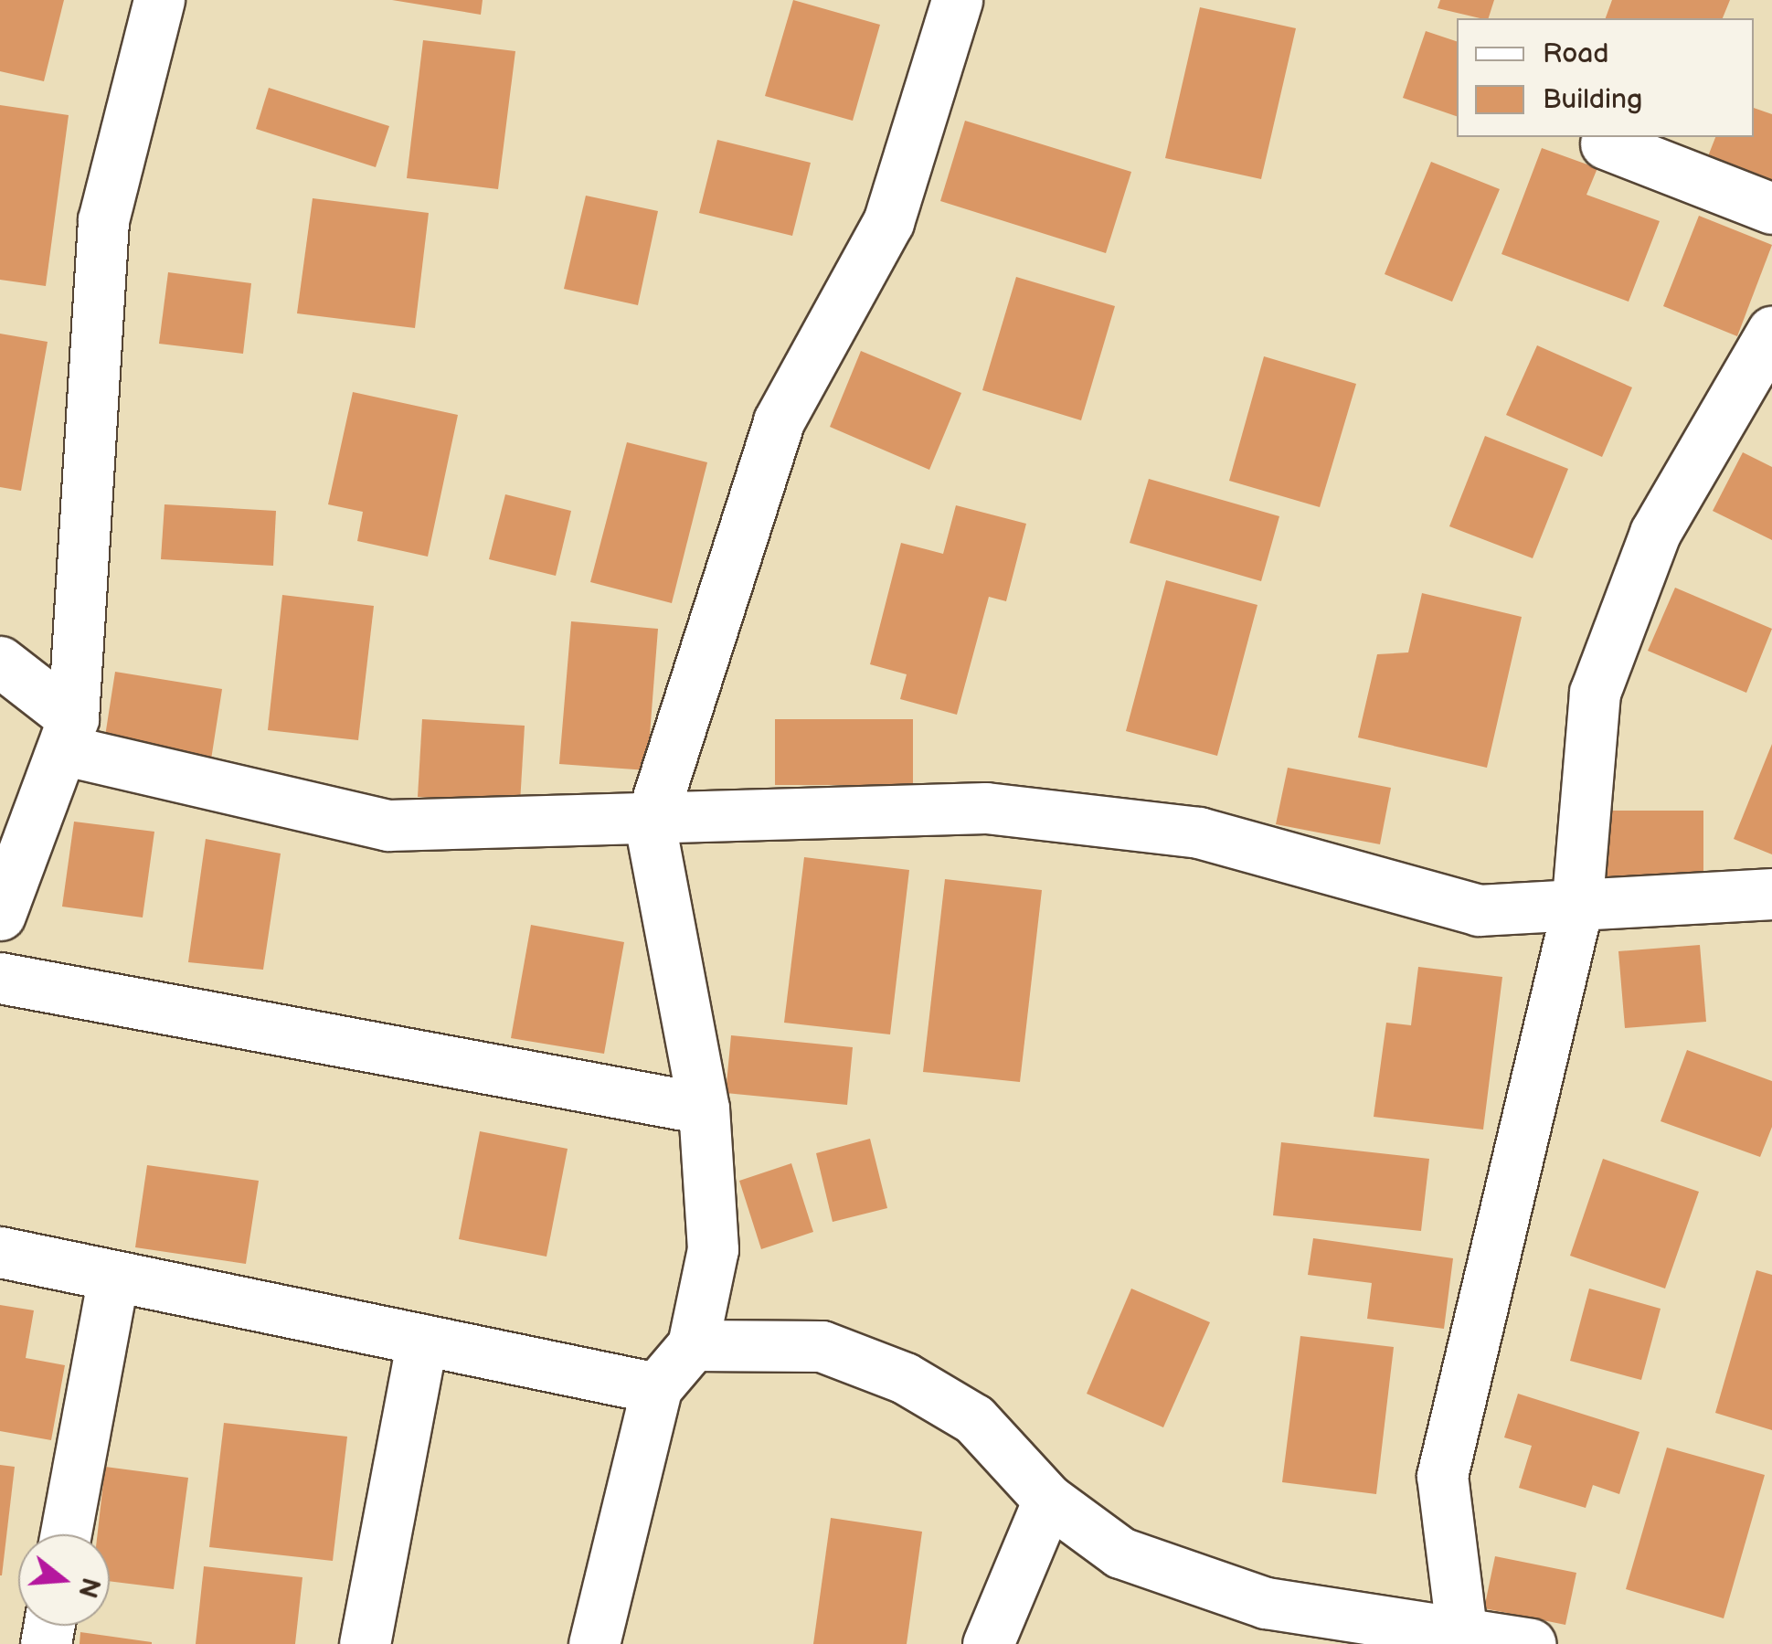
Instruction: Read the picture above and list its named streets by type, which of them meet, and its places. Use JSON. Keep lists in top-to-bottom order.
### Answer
{
  "legend": ["Road", "Building"],
  "north": "right"
}
